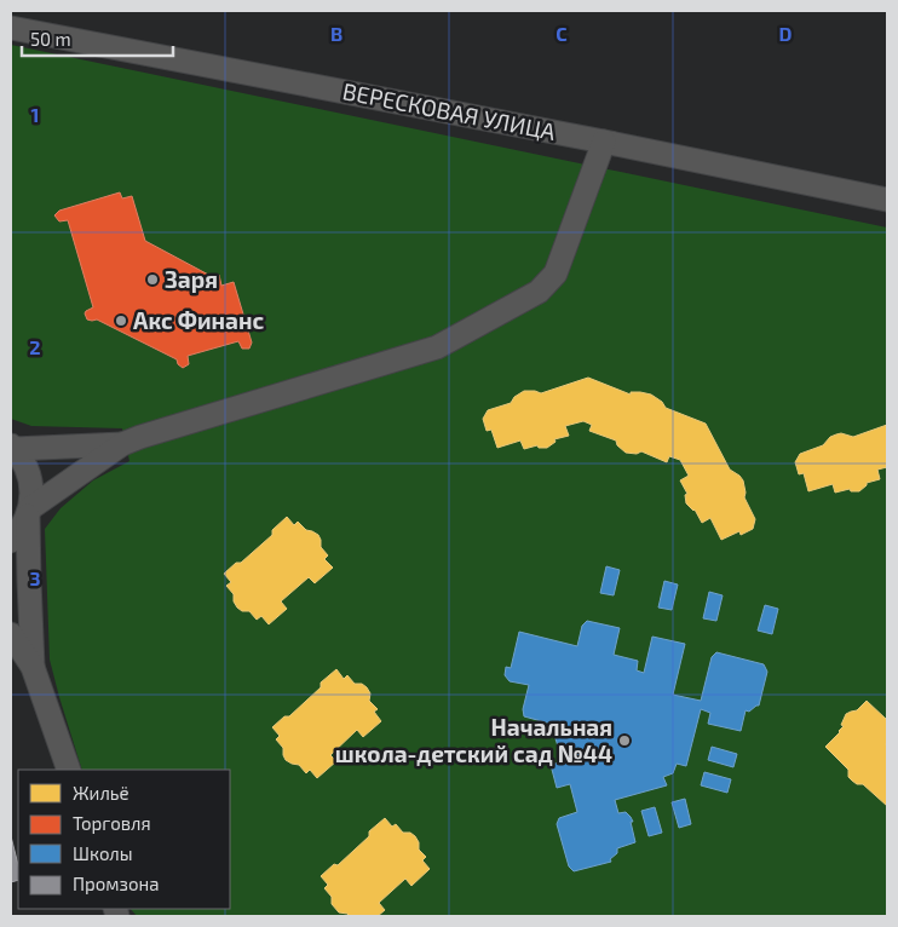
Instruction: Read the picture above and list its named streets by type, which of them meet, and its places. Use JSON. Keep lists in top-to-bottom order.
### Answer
{
  "streets": {
    "street": ["ВЕРЕСКОВАЯ УЛИЦА"]
  },
  "places": ["Заря", "Акс Финанс", "Начальная школа-детский сад №44"],
  "legend": [
    "Жильё",
    "Торговля",
    "Школы",
    "Промзона"
  ],
  "scale_bar": "50 m",
  "grid": {
    "columns": ["B", "C", "D"],
    "rows": ["1", "2", "3"]
  }
}
